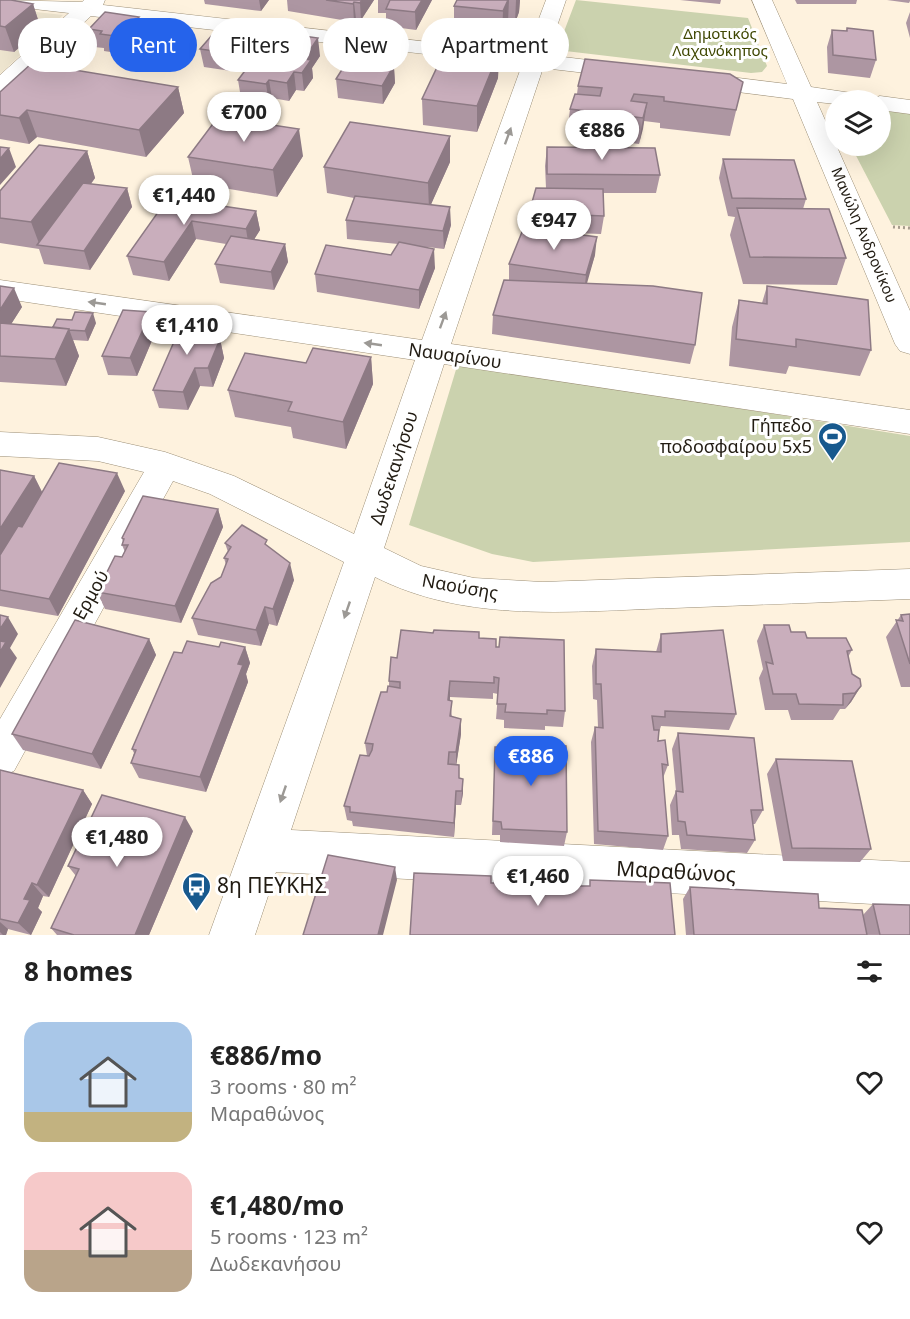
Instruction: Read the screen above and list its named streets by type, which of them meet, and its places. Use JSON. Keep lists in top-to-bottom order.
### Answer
{
  "streets": {
    "street": [
      "Μανώλη Ανδρονίκου",
      "Ναυαρίνου",
      "Δωδεκανήσου",
      "Ναούσης",
      "Ερμού",
      "Μαραθώνος"
    ]
  },
  "crossings": [
    ["Ναυαρίνου", "Δωδεκανήσου"],
    ["Δωδεκανήσου", "Ναούσης"],
    ["Δωδεκανήσου", "Μαραθώνος"],
    ["Ναούσης", "Ερμού"]
  ],
  "parks": ["Δημοτικός Λαχανόκηπος"],
  "places": {
    "sports": ["Γήπεδο ποδοσφαίρου 5x5"],
    "bus stop": ["8η ΠΕΥΚΗΣ"]
  },
  "page": {
    "chip": [
      "Buy",
      "Rent",
      "Filters",
      "New",
      "Apartment"
    ],
    "price": [
      "€700",
      "€886",
      "€1,440",
      "€947",
      "€1,410",
      "€886",
      "€1,480",
      "€1,460"
    ],
    "heading": "8 homes",
    "list": [
      {
        "name": "€886/mo",
        "note": "3 rooms · 80 m² · Μαραθώνος"
      },
      {
        "name": "€1,480/mo",
        "note": "5 rooms · 123 m² · Δωδεκανήσου"
      }
    ]
  }
}
